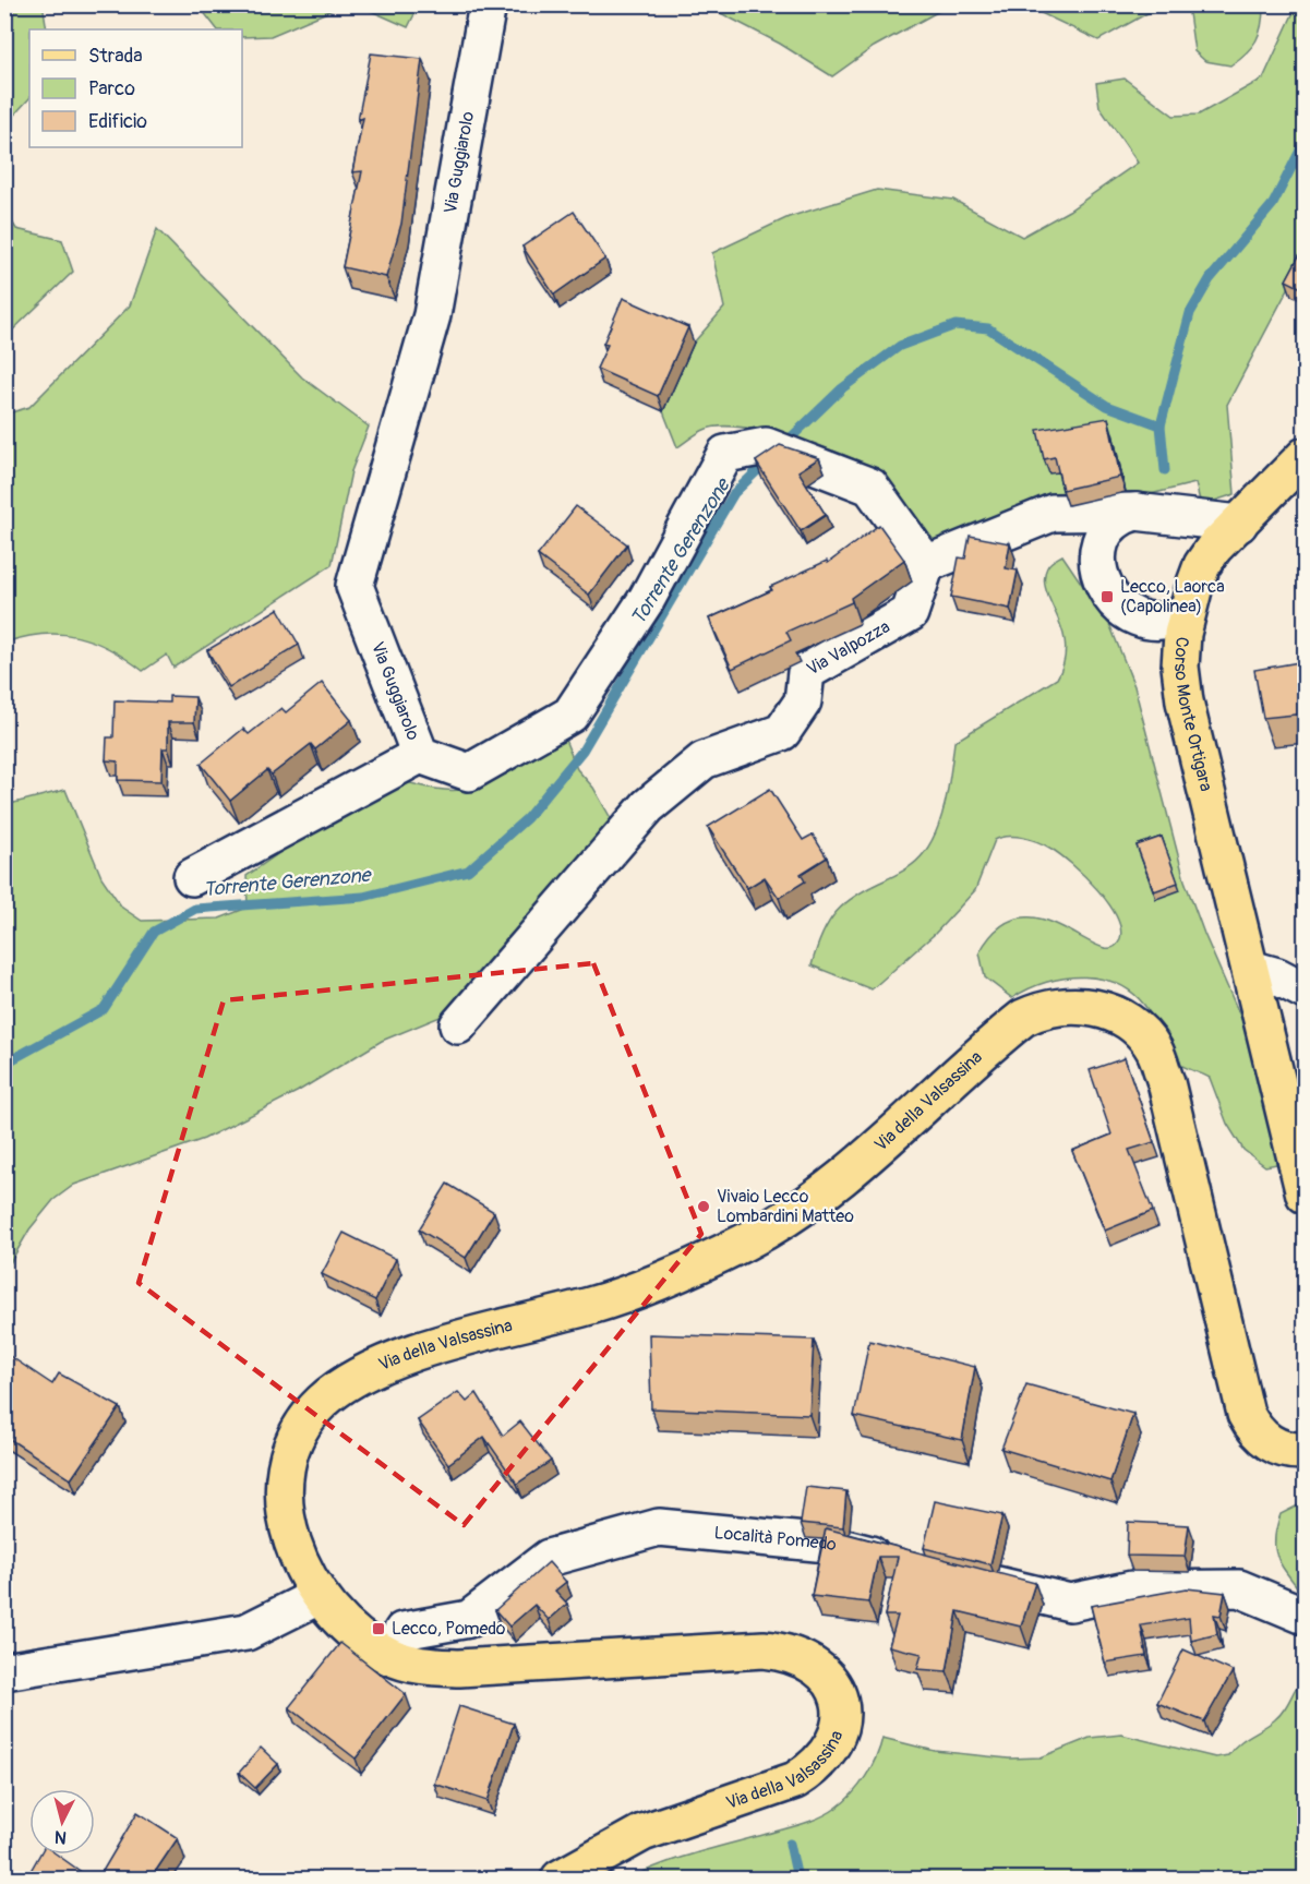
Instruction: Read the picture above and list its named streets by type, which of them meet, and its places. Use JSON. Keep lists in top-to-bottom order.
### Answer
{
  "streets": {
    "main road": ["Corso Monte Ortigara", "Via della Valsassina"],
    "street": ["Via Guggiarolo", "Via Valpozza", "Località Pomedo"]
  },
  "crossings": [
    ["Via Guggiarolo", "Via Valpozza"],
    ["Via della Valsassina", "Località Pomedo"]
  ],
  "water": ["Torrente Gerenzone"],
  "places": {
    "transit": ["Lecco, Laorca (Capolinea)", "Lecco, Pomedo"],
    "other": ["Vivaio Lecco Lombardini Matteo"]
  },
  "legend": ["Strada", "Parco", "Edificio"],
  "north": "bottom"
}
